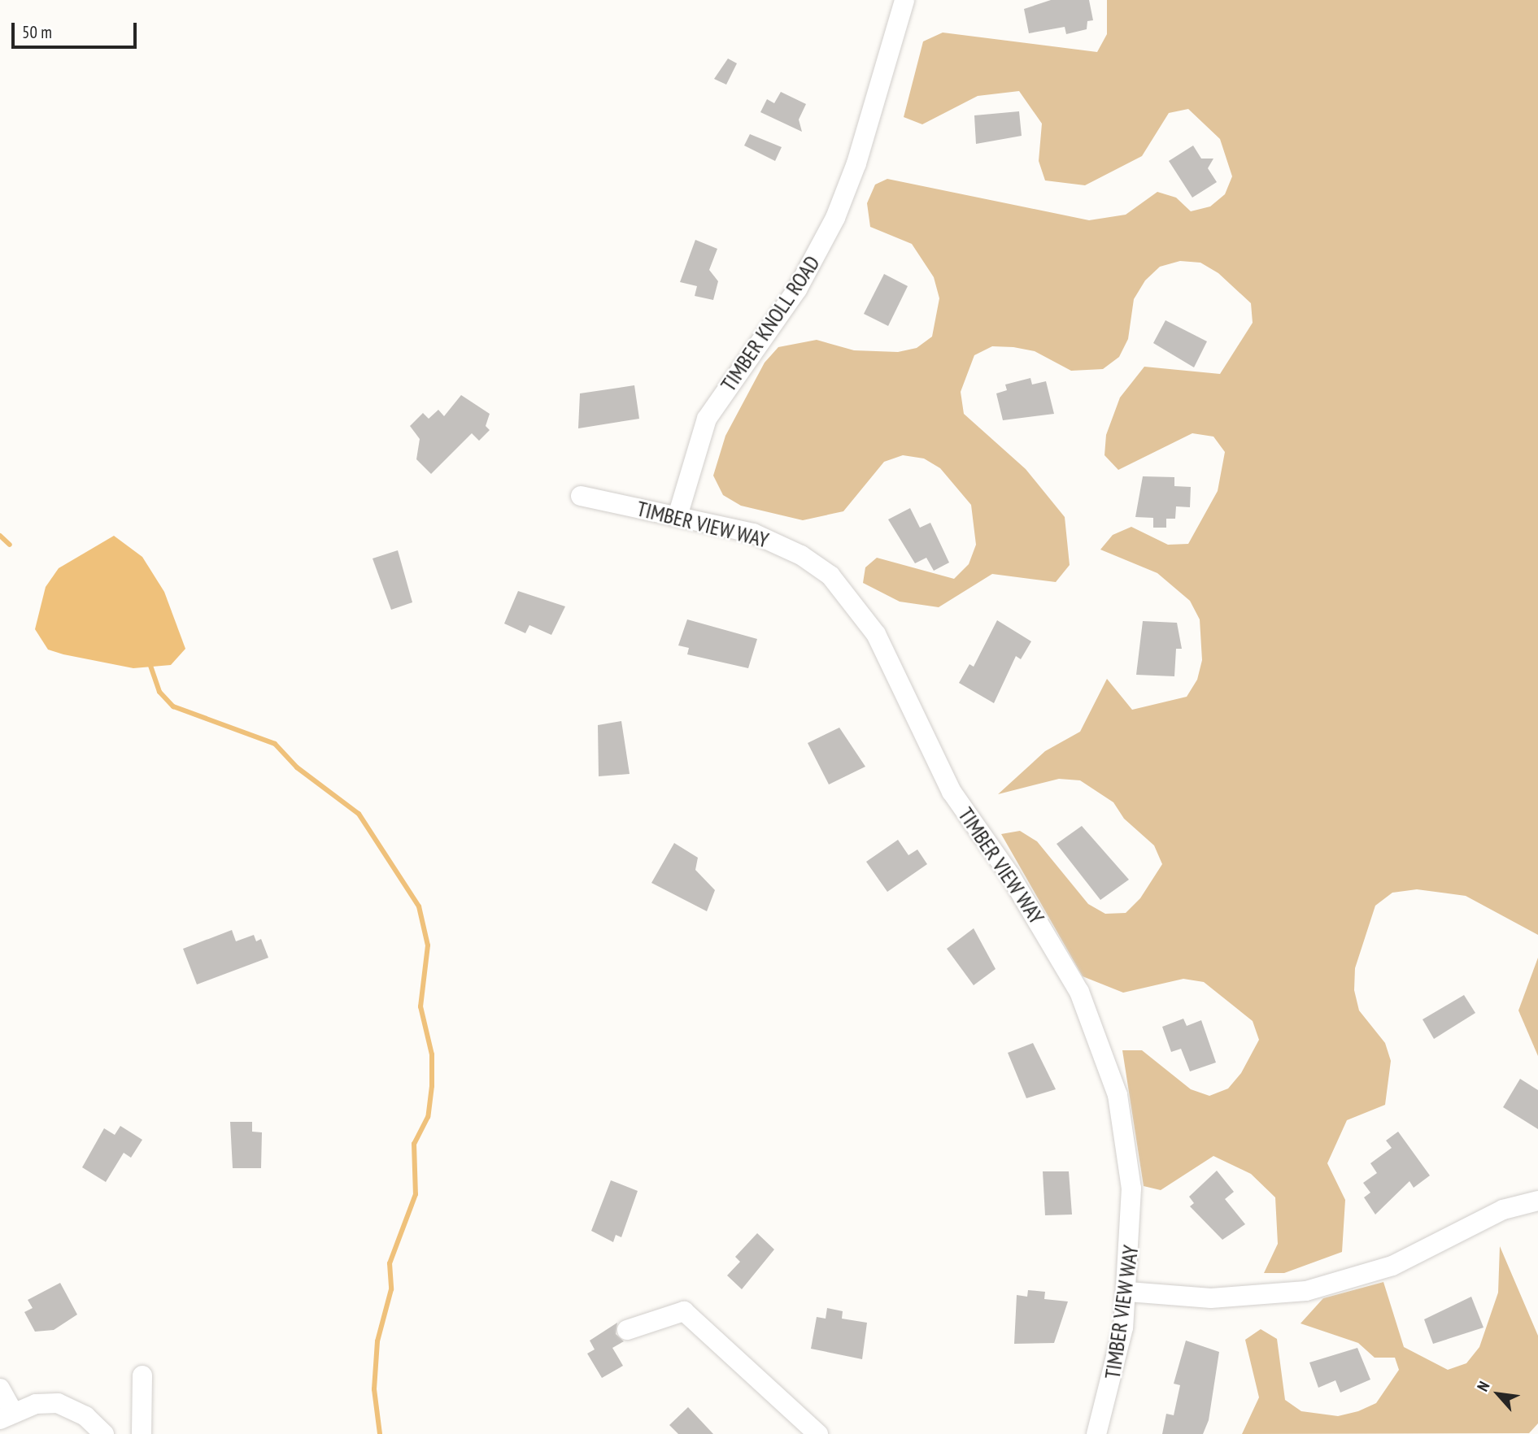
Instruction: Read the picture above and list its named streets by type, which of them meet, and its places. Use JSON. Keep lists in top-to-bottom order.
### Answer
{
  "streets": {
    "street": ["TIMBER KNOLL ROAD", "TIMBER VIEW WAY"]
  },
  "crossings": [
    ["TIMBER KNOLL ROAD", "TIMBER VIEW WAY"]
  ],
  "scale_bar": "50 m",
  "north": "top left"
}
